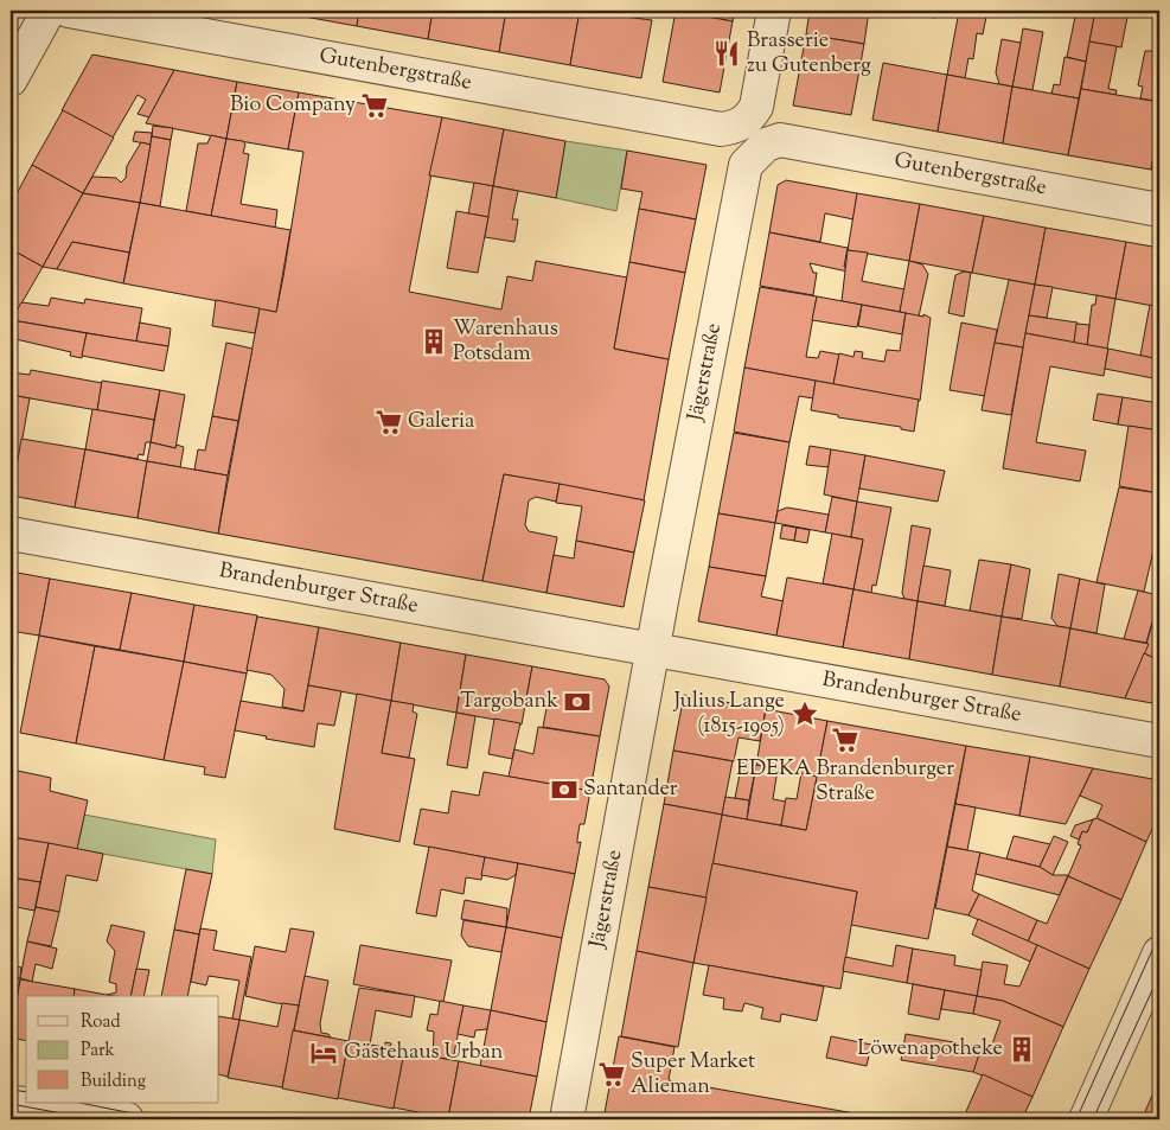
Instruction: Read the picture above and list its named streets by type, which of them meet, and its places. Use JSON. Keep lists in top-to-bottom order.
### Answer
{
  "streets": {
    "street": ["Gutenbergstraße", "Jägerstraße", "Brandenburger Straße"]
  },
  "crossings": [
    ["Gutenbergstraße", "Jägerstraße"],
    ["Jägerstraße", "Brandenburger Straße"]
  ],
  "places": {
    "restaurant": ["Brasserie zu Gutenberg"],
    "supermarket": [
      "Bio Company",
      "Galeria",
      "EDEKA Brandenburger Straße",
      "Super Market Alieman"
    ],
    "building": ["Warenhaus Potsdam", "Löwenapotheke"],
    "bank": ["Targobank", "Santander"],
    "place": ["Julius Lange (1815-1905)"],
    "hotel": ["Gästehaus Urban"]
  },
  "legend": ["Road", "Park", "Building"]
}
